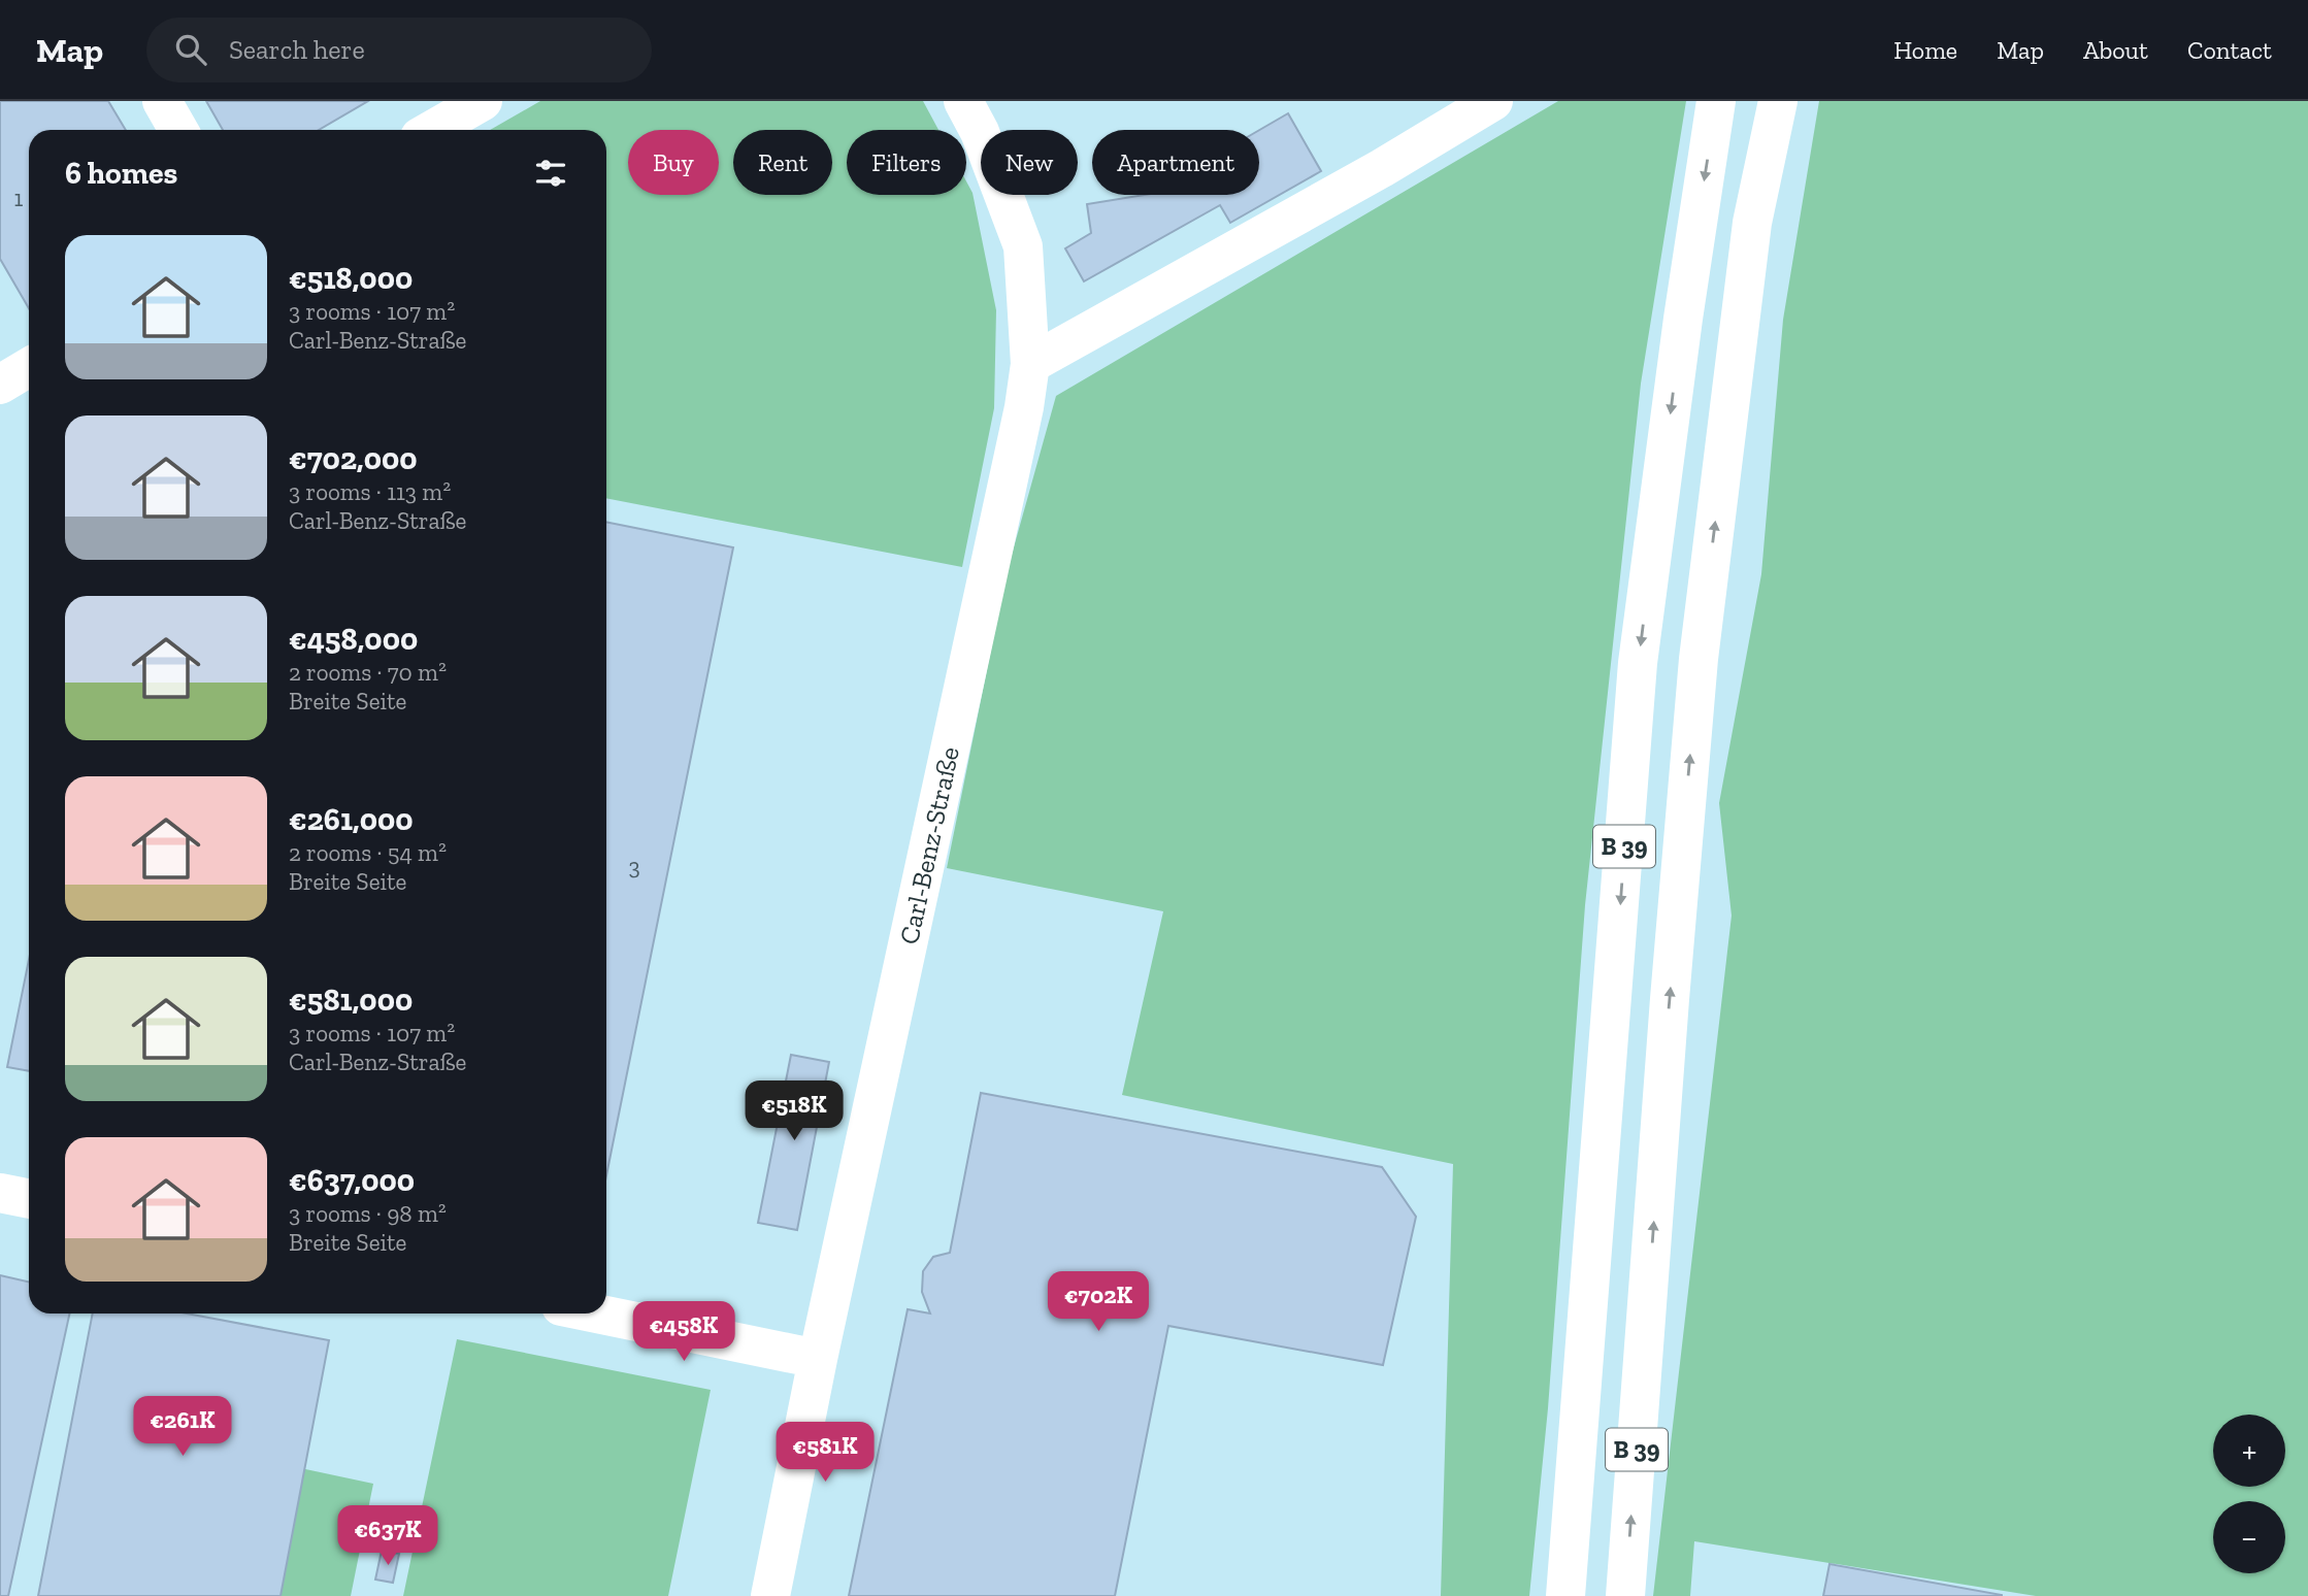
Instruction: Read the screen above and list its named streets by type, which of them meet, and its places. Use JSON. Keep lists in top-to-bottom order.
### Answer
{
  "streets": {
    "main road": ["Carl-Benz-Straße", "B 39"]
  },
  "house_numbers": ["1", "3"],
  "page": {
    "header": "Map",
    "search": "Search here",
    "nav": [
      "Home",
      "Map",
      "About",
      "Contact"
    ],
    "chip": [
      "Buy",
      "Rent",
      "Filters",
      "New",
      "Apartment"
    ],
    "heading": "6 homes",
    "list": [
      {
        "name": "€518,000",
        "note": "3 rooms · 107 m² · Carl-Benz-Straße"
      },
      {
        "name": "€702,000",
        "note": "3 rooms · 113 m² · Carl-Benz-Straße"
      },
      {
        "name": "€458,000",
        "note": "2 rooms · 70 m² · Breite Seite"
      },
      {
        "name": "€261,000",
        "note": "2 rooms · 54 m² · Breite Seite"
      },
      {
        "name": "€581,000",
        "note": "3 rooms · 107 m² · Carl-Benz-Straße"
      },
      {
        "name": "€637,000",
        "note": "3 rooms · 98 m² · Breite Seite"
      }
    ],
    "price": [
      "€518K",
      "€702K",
      "€458K",
      "€261K",
      "€581K",
      "€637K"
    ],
    "map_buttons": ["+", "−"]
  }
}
